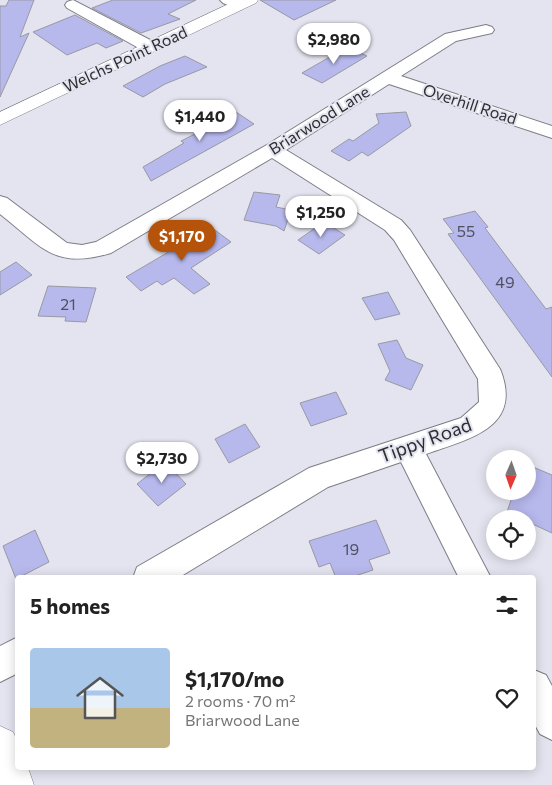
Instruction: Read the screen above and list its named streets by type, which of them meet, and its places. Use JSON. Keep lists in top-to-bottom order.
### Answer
{
  "streets": {
    "street": [
      "Welchs Point Road",
      "Overhill Road",
      "Briarwood Lane",
      "Tippy Road"
    ]
  },
  "crossings": [
    ["Overhill Road", "Briarwood Lane"],
    ["Briarwood Lane", "Tippy Road"]
  ],
  "house_numbers": [
    "55",
    "49",
    "21",
    "19"
  ],
  "north": "bottom",
  "page": {
    "price": [
      "$2,980",
      "$1,440",
      "$1,250",
      "$1,170",
      "$2,730"
    ],
    "heading": "5 homes",
    "list": [
      {
        "name": "$1,170/mo",
        "note": "2 rooms · 70 m² · Briarwood Lane"
      }
    ]
  }
}
